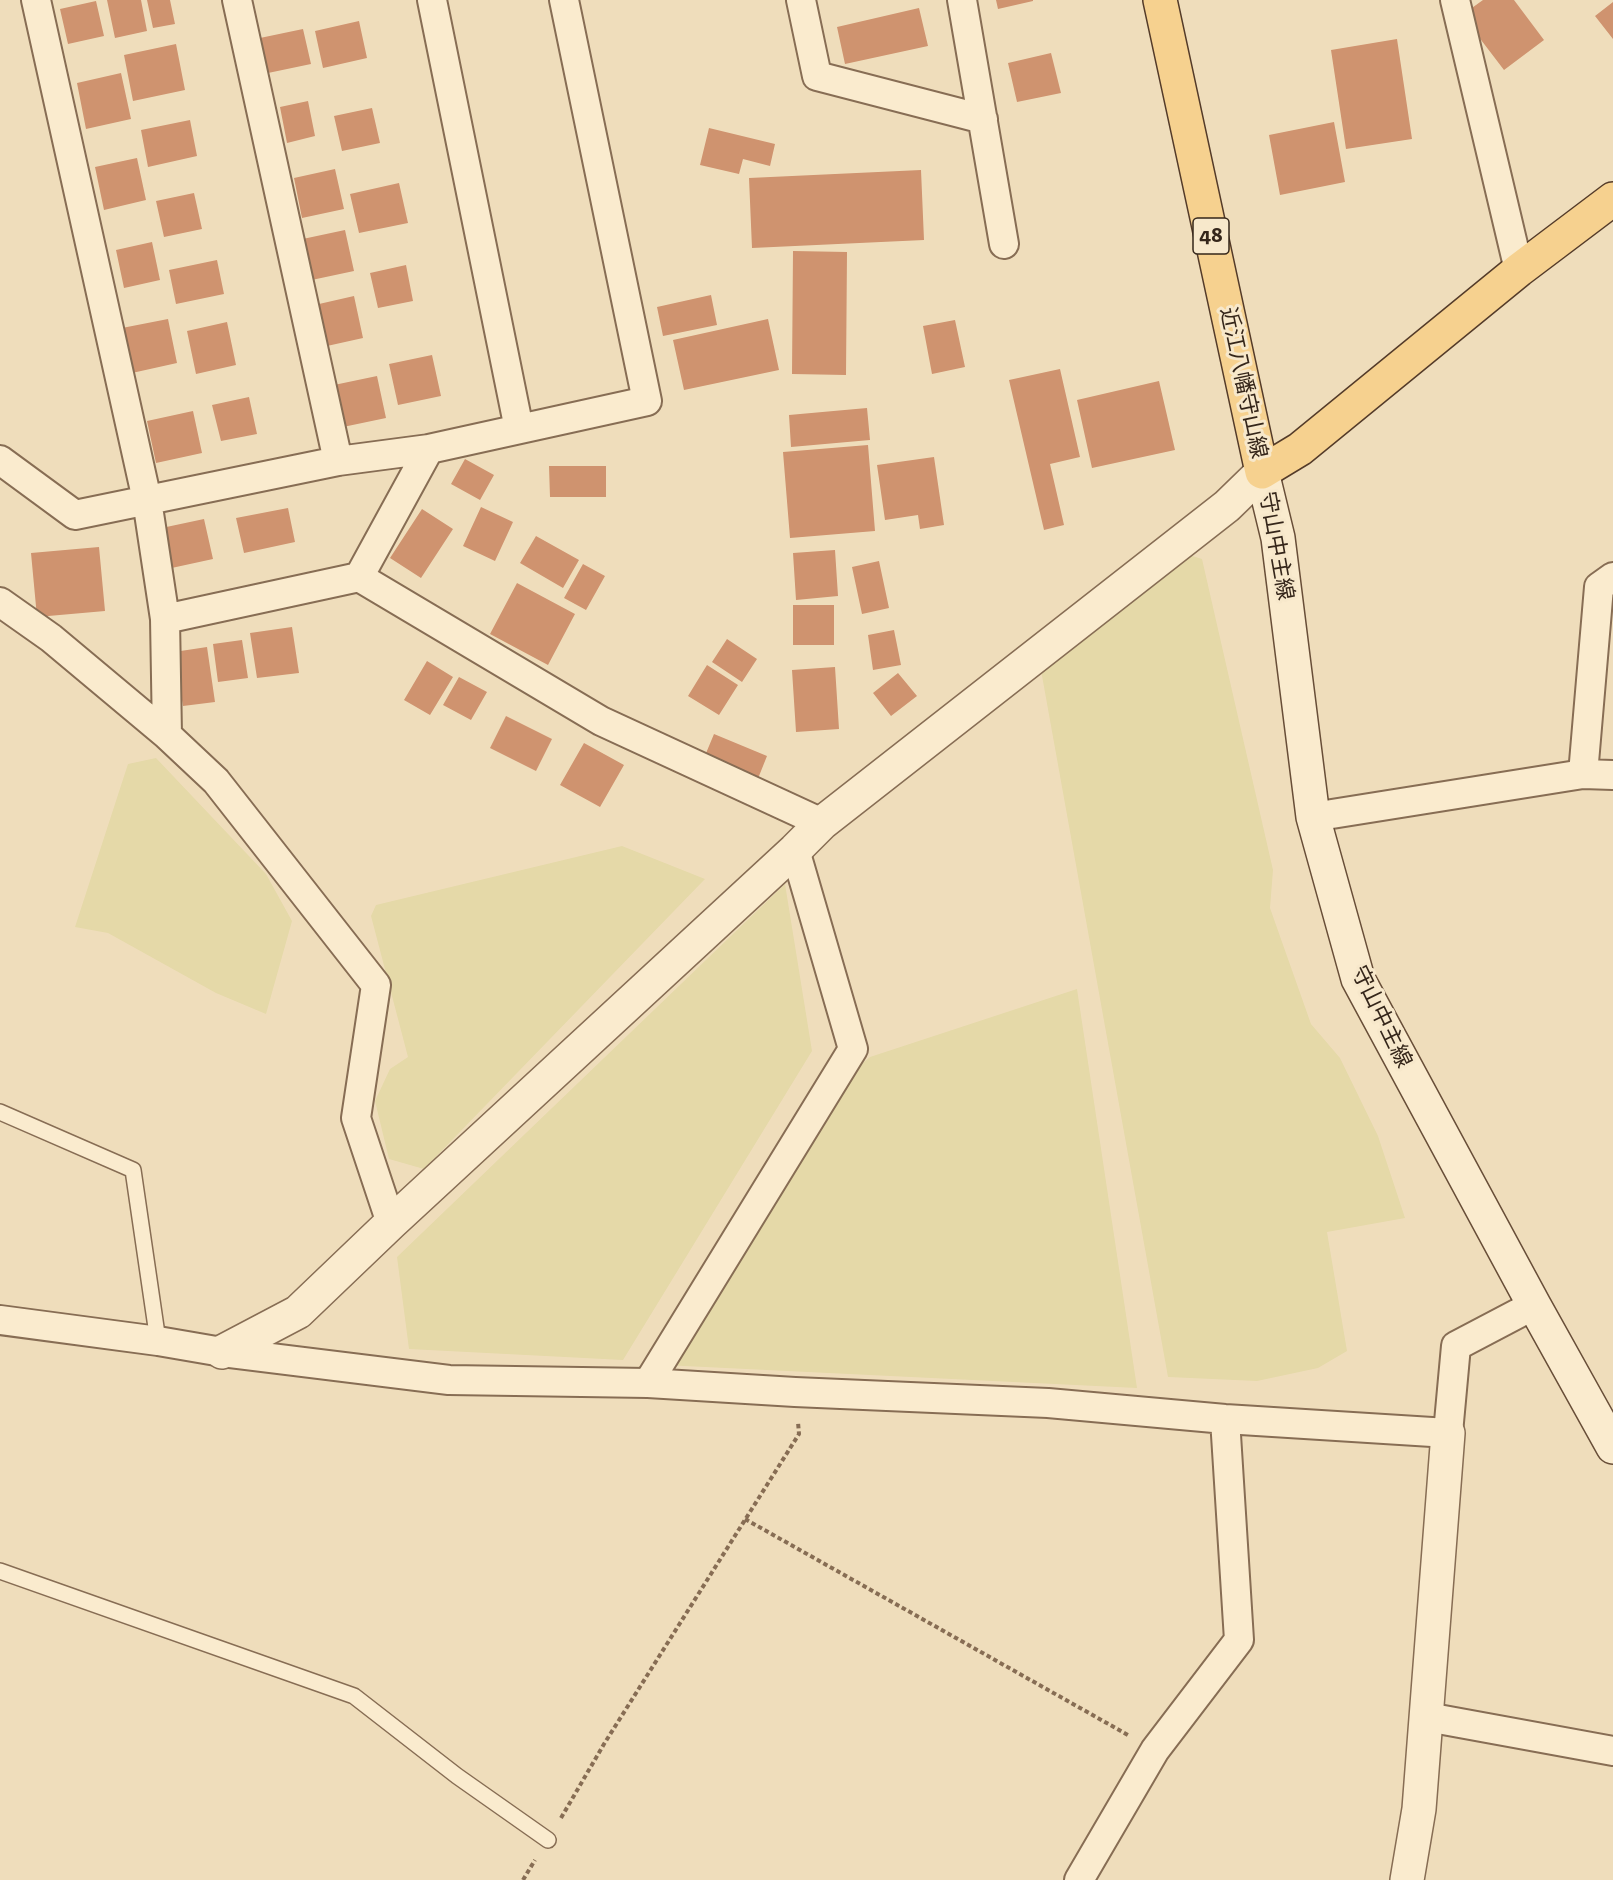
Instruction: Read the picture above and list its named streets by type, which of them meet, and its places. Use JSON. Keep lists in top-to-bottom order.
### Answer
{
  "streets": {
    "main road": ["48", "近江八幡守山線"],
    "street": ["守山中主線"]
  },
  "crossings": [
    ["近江八幡守山線", "守山中主線"]
  ]
}
